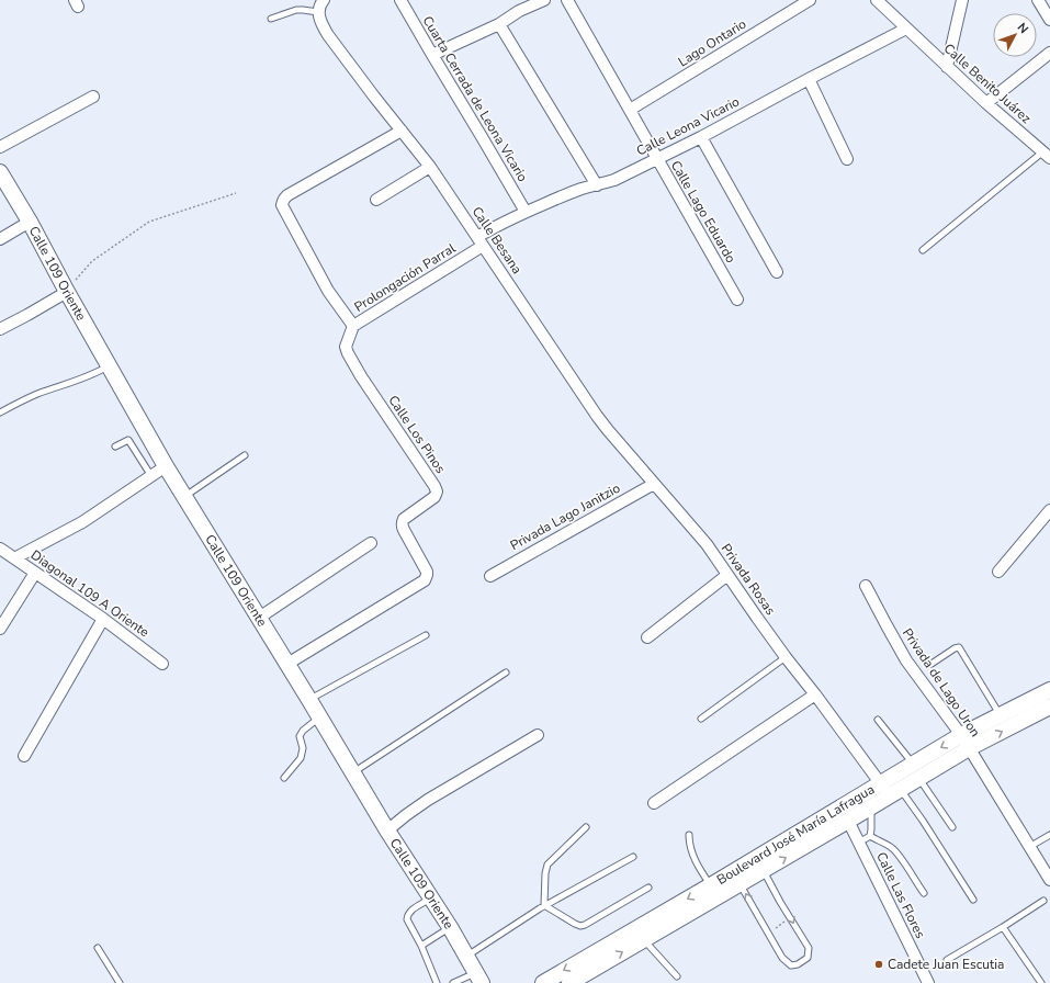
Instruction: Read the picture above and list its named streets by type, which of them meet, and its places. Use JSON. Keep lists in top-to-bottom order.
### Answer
{
  "streets": {
    "main road": ["Calle 109 Oriente", "Boulevard José María Lafragua"],
    "street": [
      "Lago Ontario",
      "Calle Benito Juárez",
      "Cuarta Cerrada de Leona Vicario",
      "Calle Leona Vicario",
      "Calle Lago Eduardo",
      "Calle Besana",
      "Prolongación Parral",
      "Calle Los Pinos",
      "Privada Lago Janitzio",
      "Privada Rosas",
      "Diagonal 109 A Oriente",
      "Privada de Lago Uron",
      "Calle Las Flores"
    ]
  },
  "crossings": [
    ["Lago Ontario", "Calle Lago Eduardo"],
    ["Calle Benito Juárez", "Calle Leona Vicario"],
    ["Cuarta Cerrada de Leona Vicario", "Calle Leona Vicario"],
    ["Calle Leona Vicario", "Calle Lago Eduardo"],
    ["Calle Leona Vicario", "Calle Besana"],
    ["Calle Leona Vicario", "Prolongación Parral"],
    ["Calle Besana", "Prolongación Parral"],
    ["Calle Besana", "Privada Lago Janitzio"],
    ["Calle Besana", "Privada Rosas"],
    ["Calle 109 Oriente", "Calle Los Pinos"],
    ["Prolongación Parral", "Calle Los Pinos"],
    ["Privada Lago Janitzio", "Privada Rosas"],
    ["Privada Rosas", "Boulevard José María Lafragua"],
    ["Privada de Lago Uron", "Boulevard José María Lafragua"],
    ["Boulevard José María Lafragua", "Calle Las Flores"]
  ],
  "places": ["Cadete Juan Escutia"],
  "north": "top right"
}
